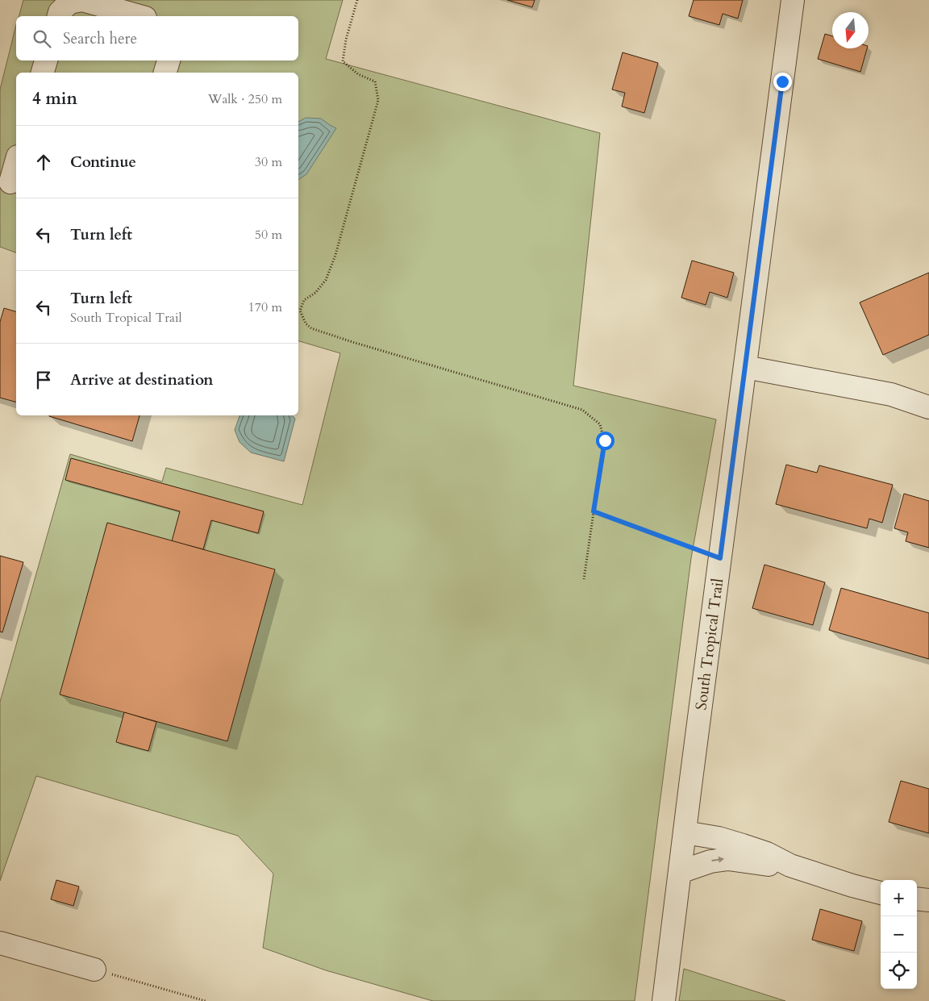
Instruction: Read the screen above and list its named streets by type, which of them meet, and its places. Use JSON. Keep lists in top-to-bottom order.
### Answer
{
  "streets": {
    "street": ["South Tropical Trail"]
  },
  "north": "bottom",
  "page": {
    "search": "Search here",
    "heading": ["4 min", "Walk · 250 m"],
    "list": [
      ["Continue", "30 m"],
      ["Turn left", "50 m"],
      ["Turn left", "South Tropical Trail", "170 m"],
      "Arrive at destination"
    ],
    "map_buttons": ["+", "−"]
  }
}
